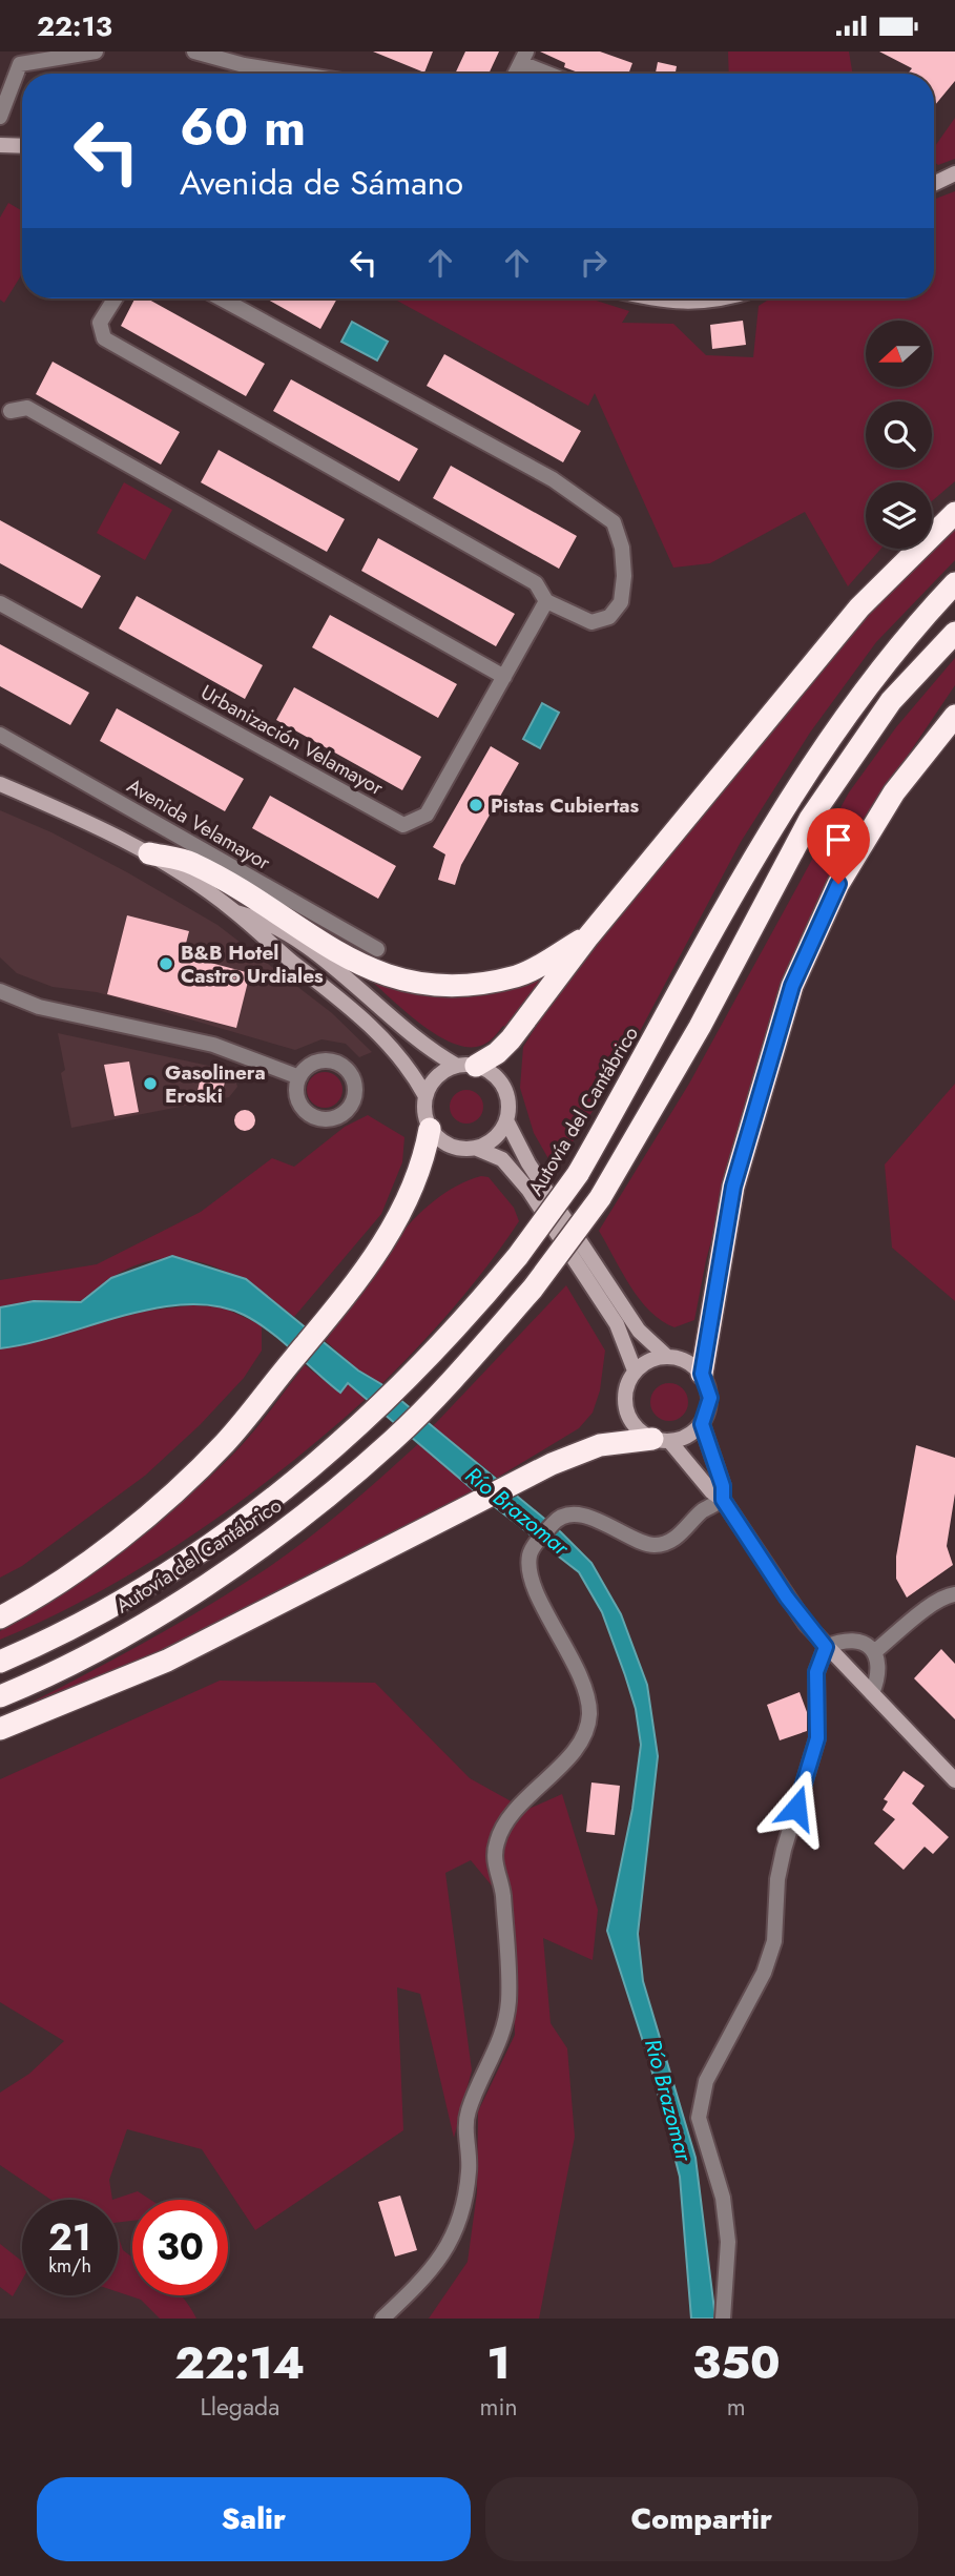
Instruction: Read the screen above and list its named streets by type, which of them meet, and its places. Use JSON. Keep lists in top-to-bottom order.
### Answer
{
  "streets": {
    "highway": ["Autovía del Cantábrico"],
    "street": ["Urbanización Velamayor", "Avenida Velamayor"]
  },
  "water": ["Río Brazomar"],
  "places": ["Pistas Cubiertas", "B&B Hotel Castro Urdiales", "Gasolinera Eroski"],
  "north": "left",
  "page": {
    "status": "22:13",
    "turn": ["60 m", "Avenida de Sámano"],
    "speed": "21 km/h",
    "limit": "30",
    "eta": [
      "22:14",
      "Llegada",
      "1",
      "min",
      "350",
      "m"
    ],
    "buttons": ["Salir", "Compartir"]
  }
}
